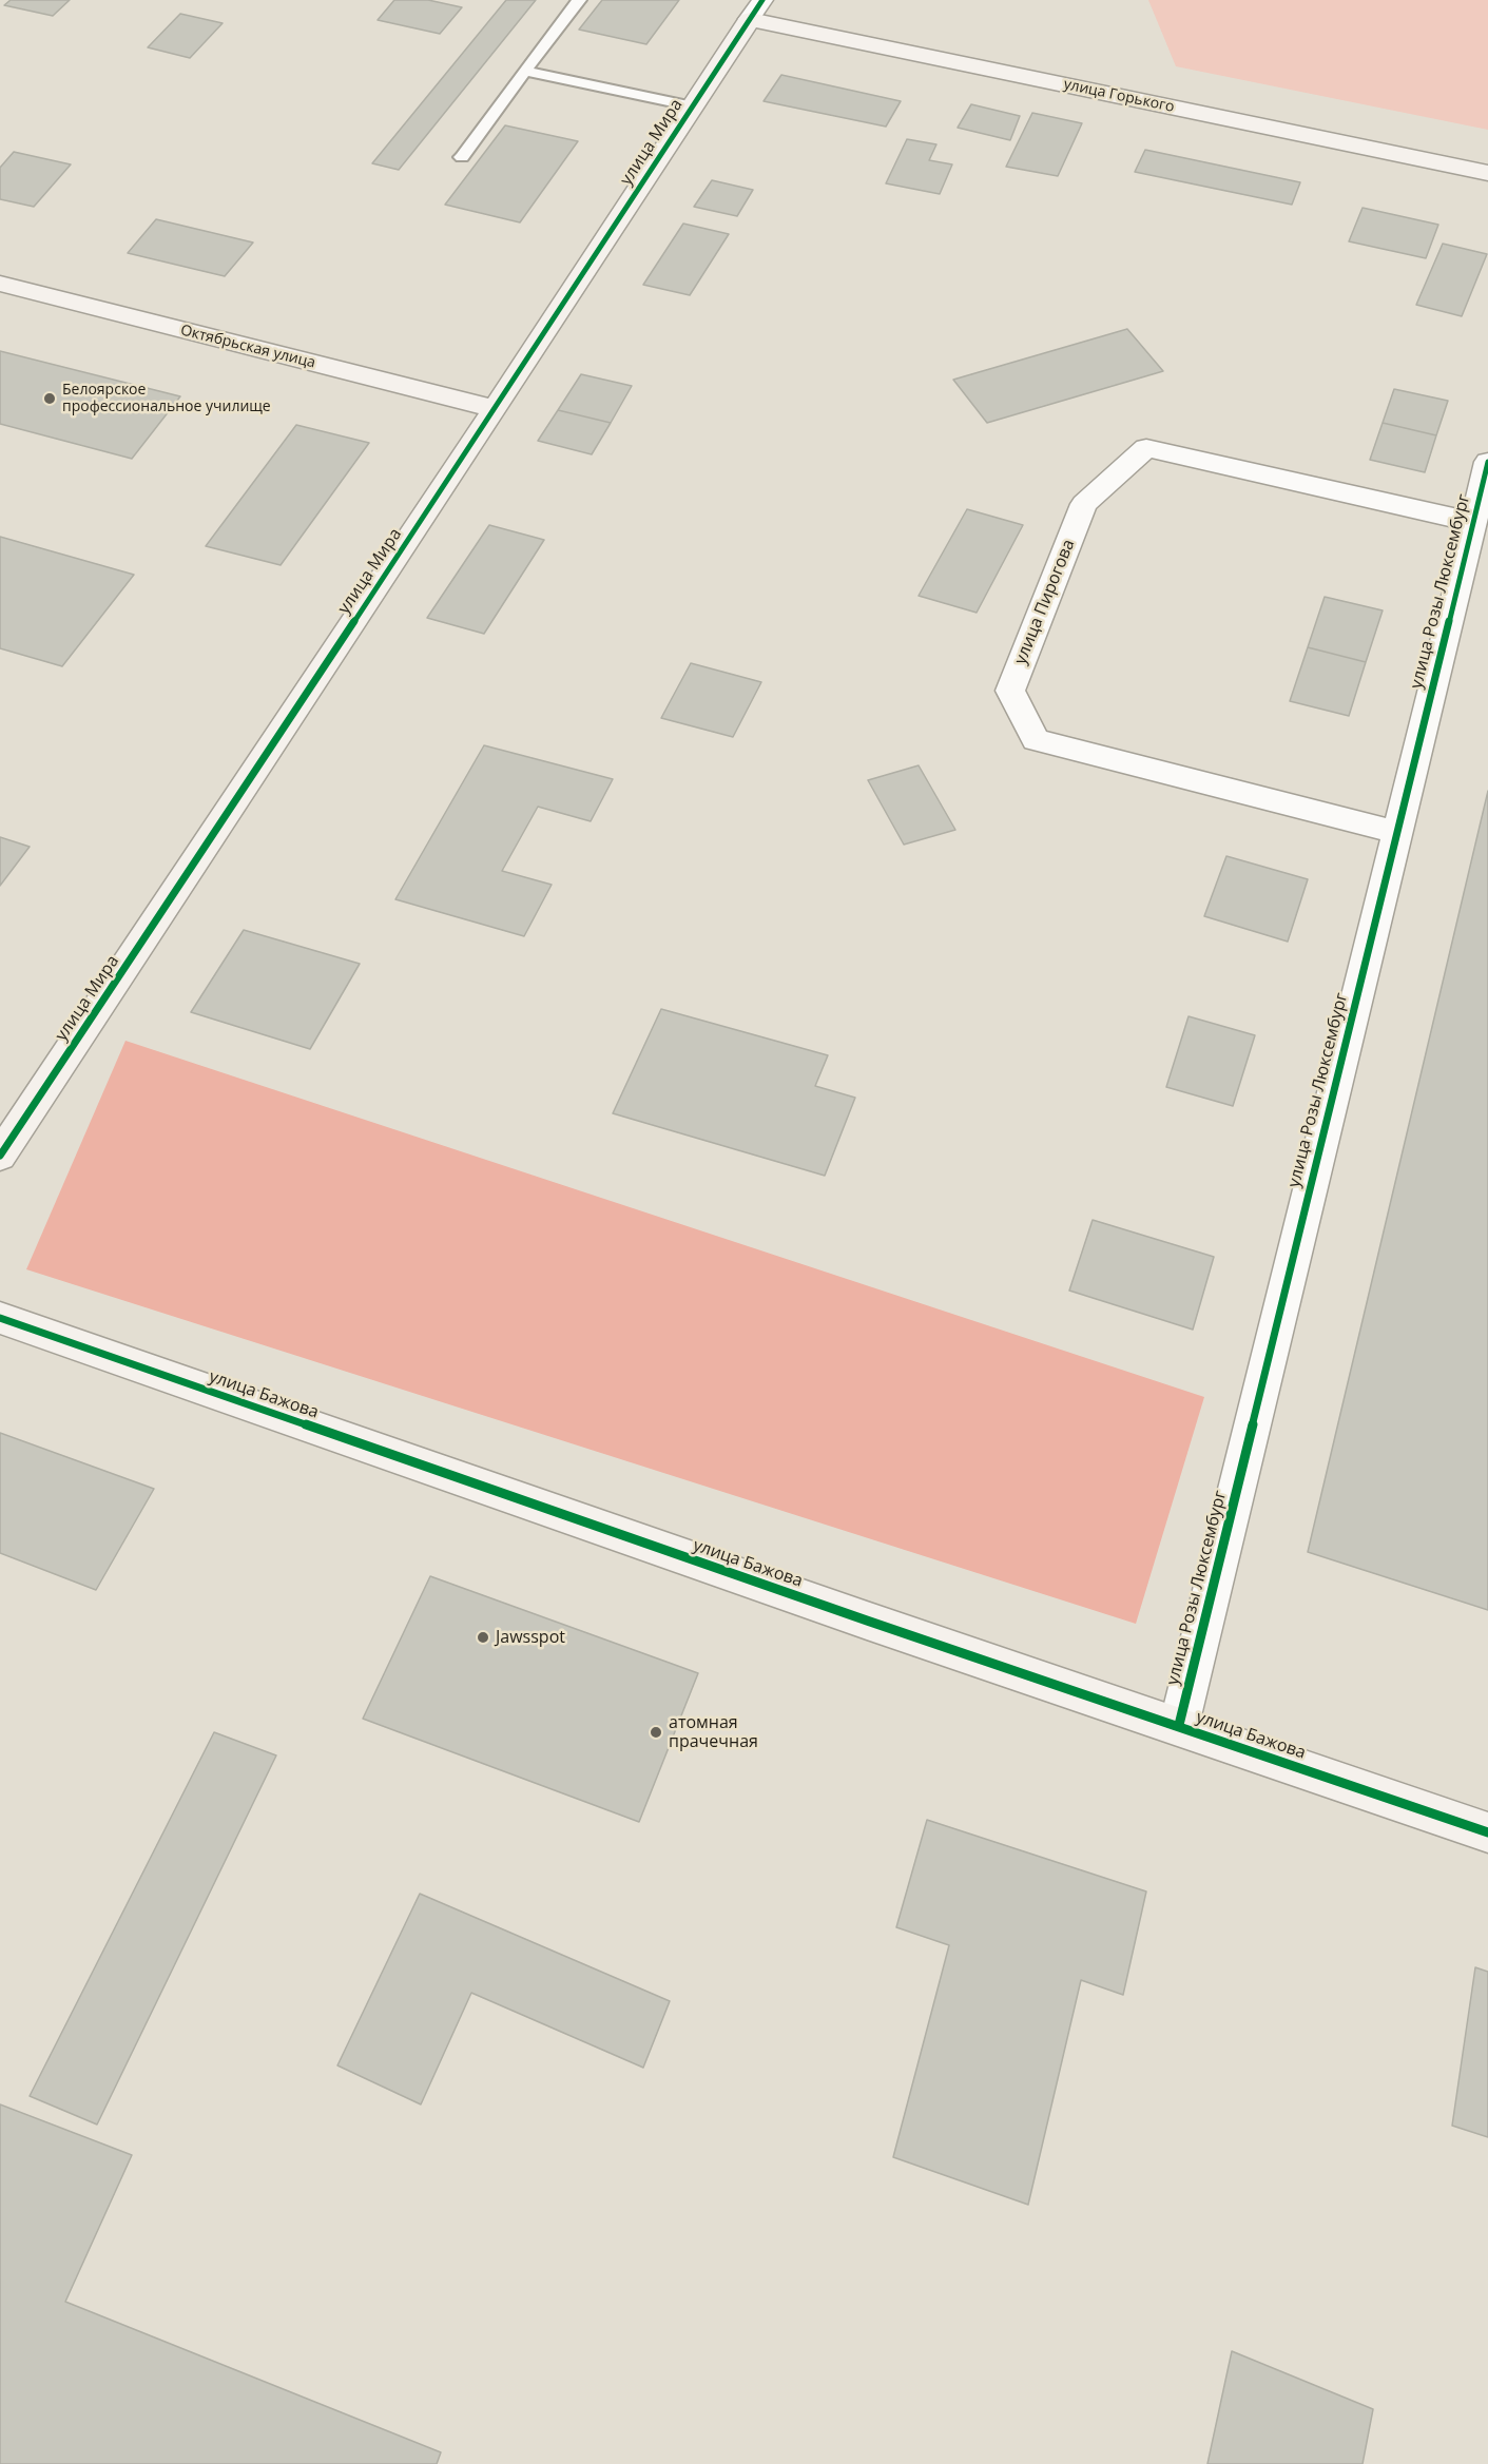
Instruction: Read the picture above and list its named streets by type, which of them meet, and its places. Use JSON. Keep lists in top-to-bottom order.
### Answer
{
  "streets": {
    "street": [
      "улица Горького",
      "улица Мира",
      "Октябрьская улица",
      "улица Розы Люксембург",
      "улица Пирогова",
      "улица Бажова"
    ]
  },
  "crossings": [
    ["улица Горького", "улица Мира"],
    ["улица Мира", "Октябрьская улица"],
    ["улица Розы Люксембург", "улица Пирогова"],
    ["улица Розы Люксембург", "улица Бажова"]
  ],
  "places": ["Белоярское профессиональное училище", "Jawsspot", "атомная прачечная"]
}
